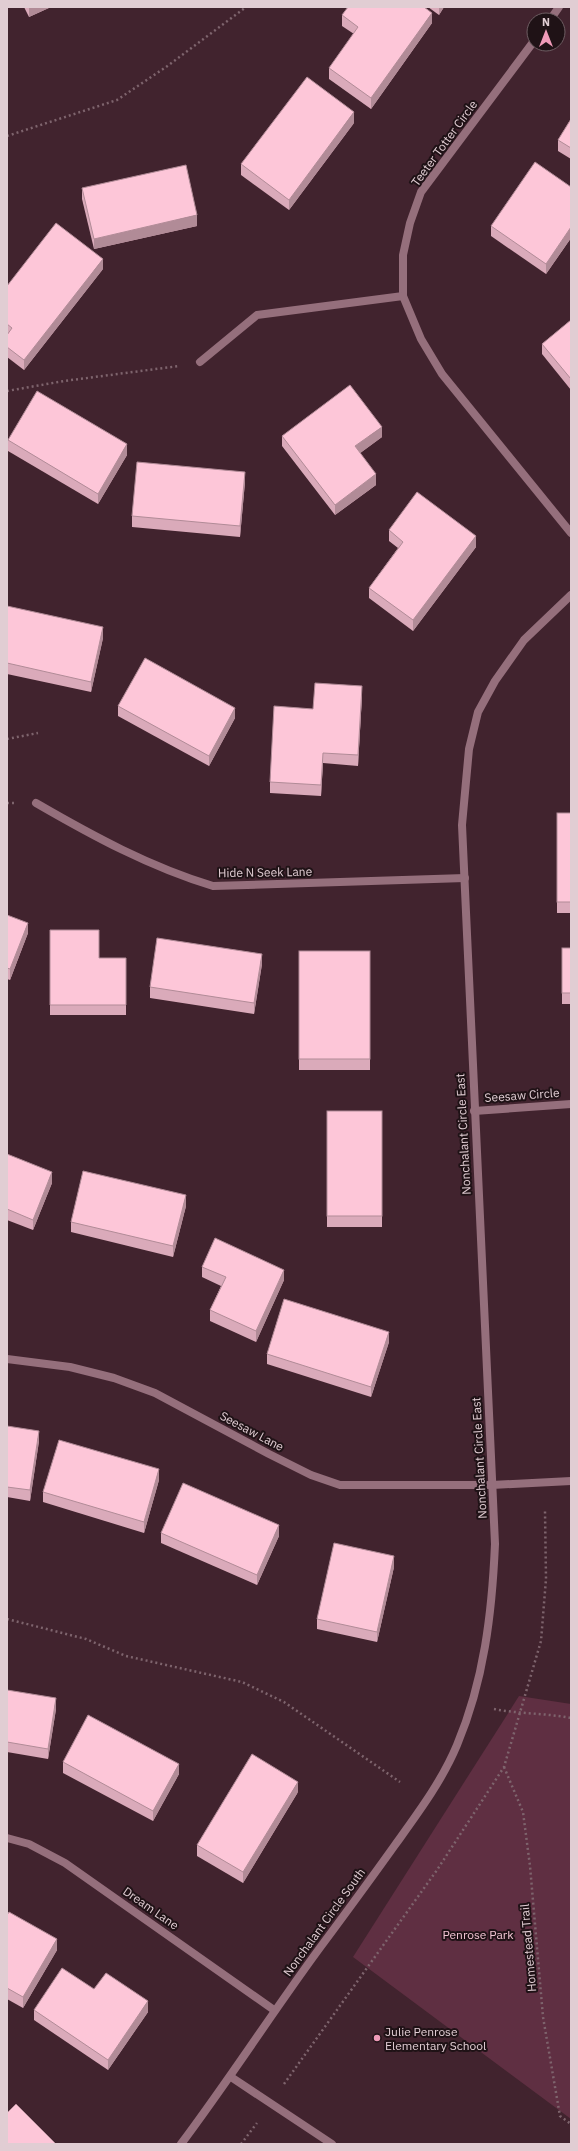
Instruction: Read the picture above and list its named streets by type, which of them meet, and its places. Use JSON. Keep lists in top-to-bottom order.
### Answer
{
  "streets": {
    "street": [
      "Teeter Totter Circle",
      "Hide N Seek Lane",
      "Seesaw Circle",
      "Nonchalant Circle East",
      "Seesaw Lane",
      "Dream Lane",
      "Nonchalant Circle South"
    ],
    "path": ["Homestead Trail"]
  },
  "crossings": [
    ["Hide N Seek Lane", "Nonchalant Circle East"],
    ["Seesaw Circle", "Nonchalant Circle East"],
    ["Nonchalant Circle East", "Seesaw Lane"],
    ["Nonchalant Circle East", "Nonchalant Circle South"],
    ["Dream Lane", "Nonchalant Circle South"]
  ],
  "parks": ["Penrose Park"],
  "places": ["Julie Penrose Elementary School"],
  "north": "top"
}
